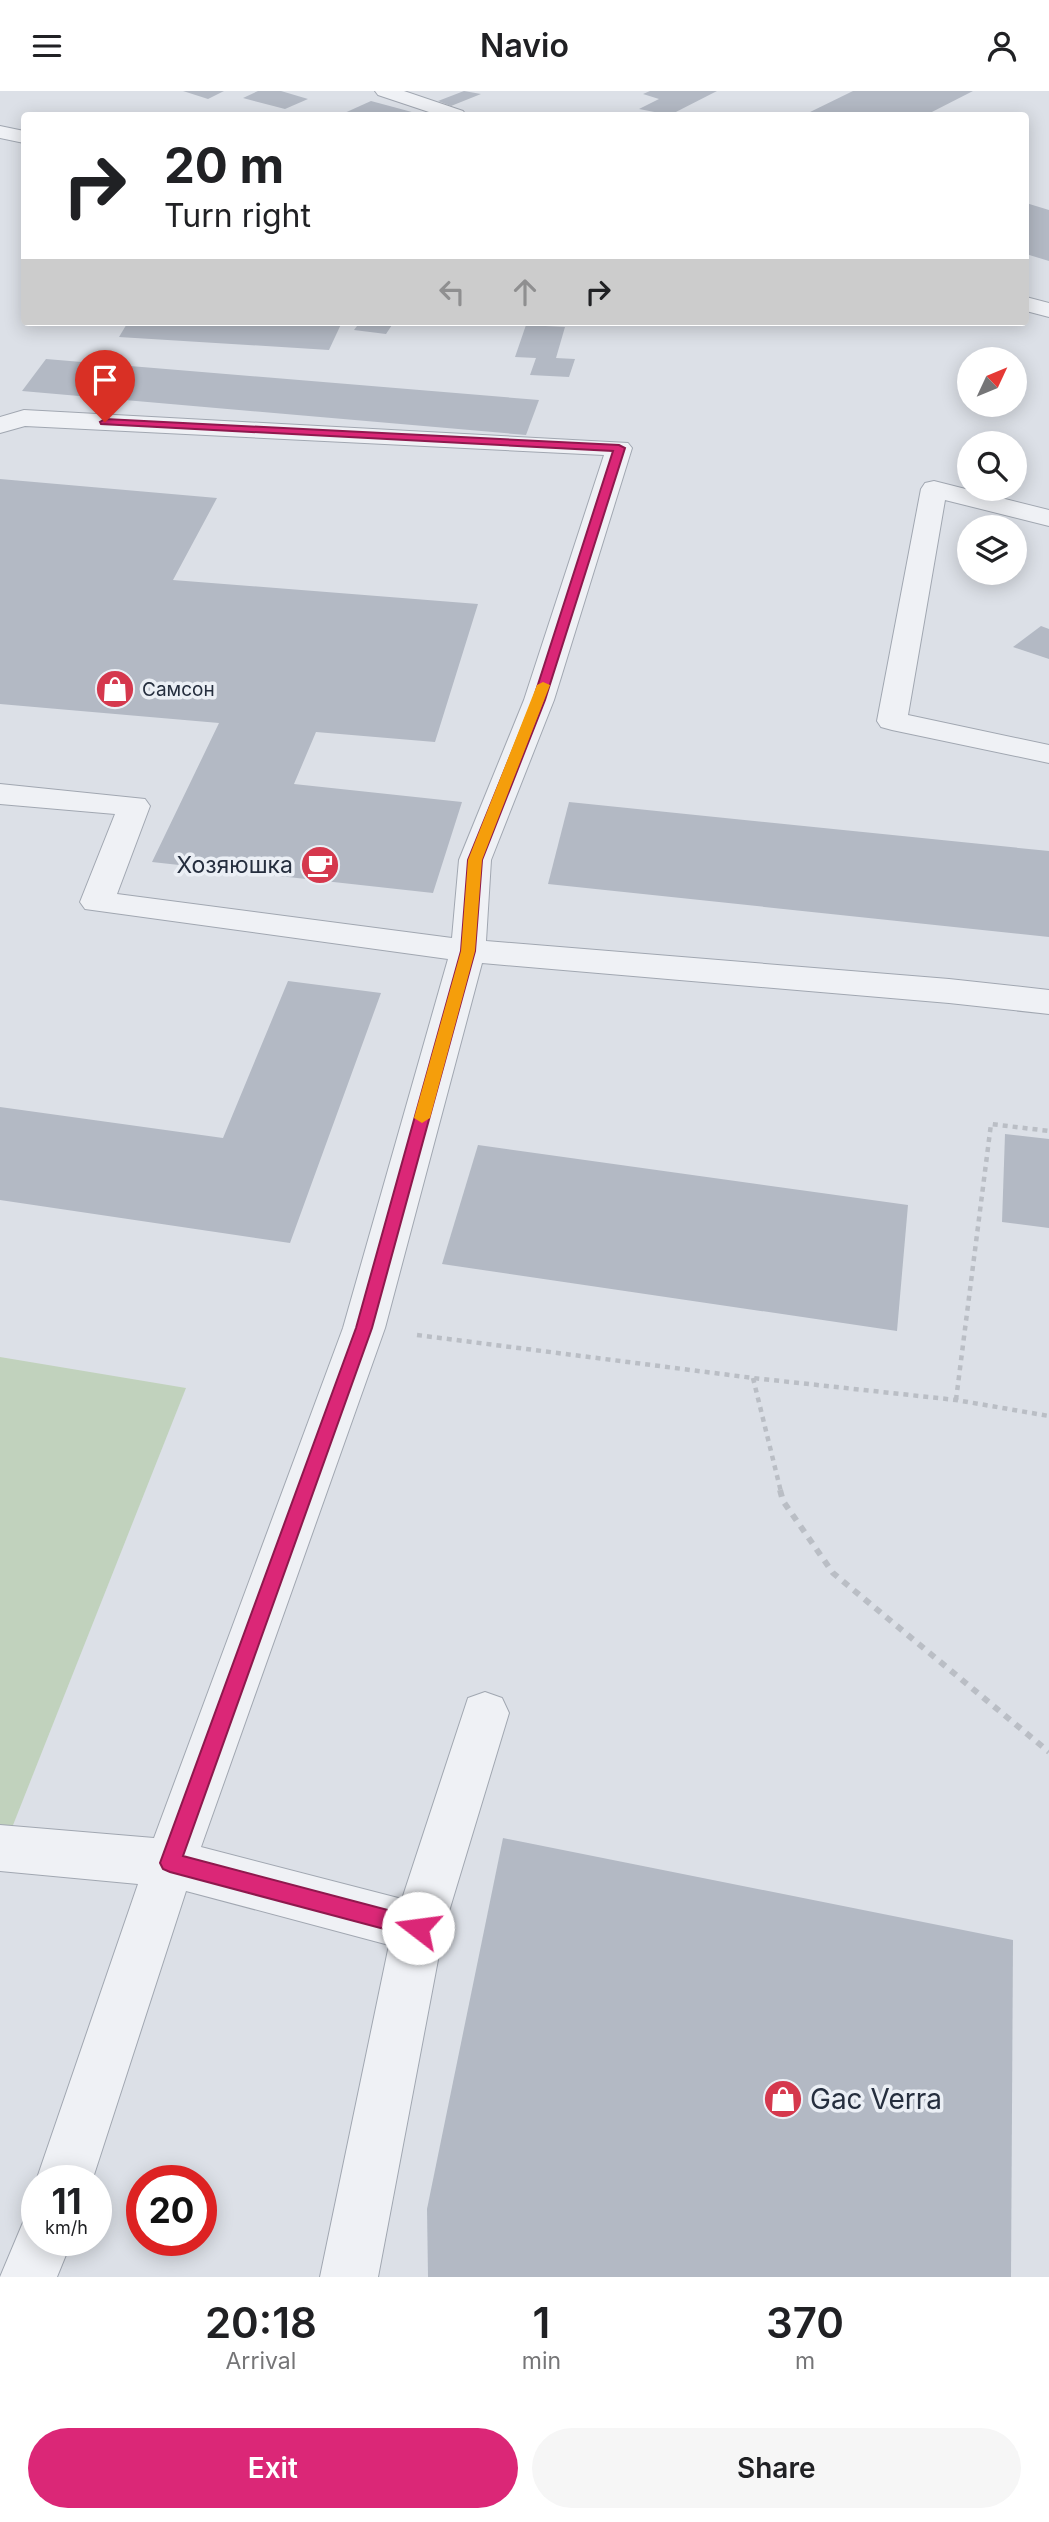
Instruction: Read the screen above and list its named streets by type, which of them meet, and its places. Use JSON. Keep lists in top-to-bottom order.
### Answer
{
  "places": {
    "shop": ["Самсон", "Gac Verra"],
    "cafe": ["Хозяюшка"]
  },
  "north": "top right",
  "page": {
    "header": "Navio",
    "turn": ["20 m", "Turn right"],
    "speed": "11 km/h",
    "limit": "20",
    "eta": [
      "20:18",
      "Arrival",
      "1",
      "min",
      "370",
      "m"
    ],
    "buttons": ["Exit", "Share"]
  }
}
